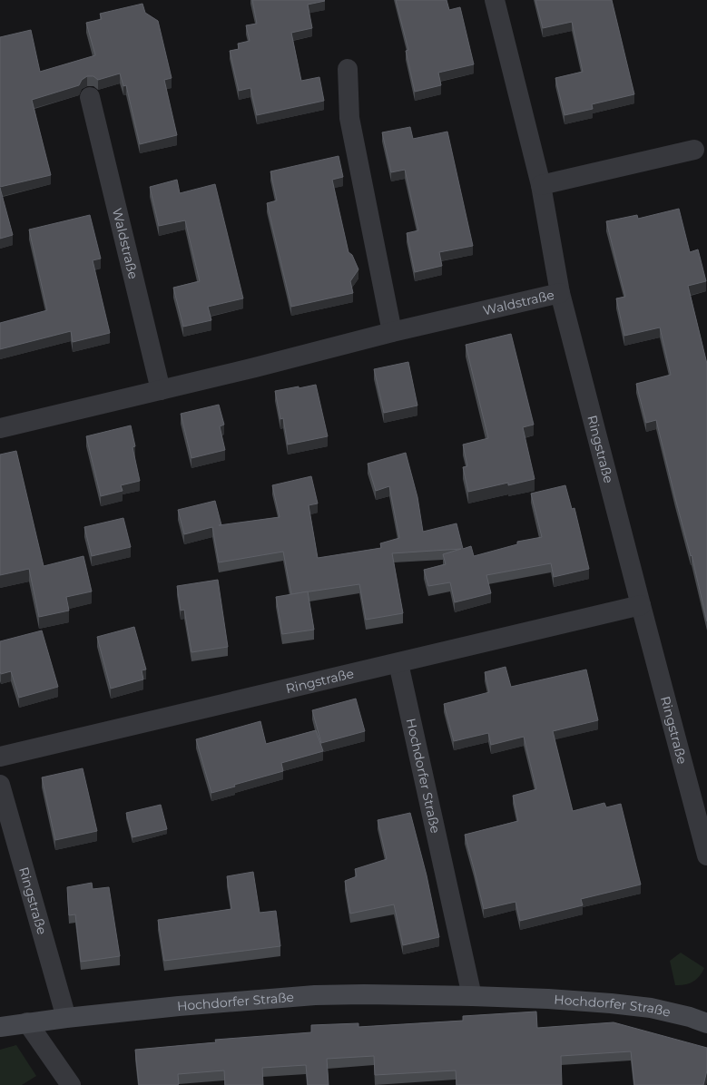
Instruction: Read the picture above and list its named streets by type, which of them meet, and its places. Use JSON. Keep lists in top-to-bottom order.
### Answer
{
  "streets": {
    "street": ["Waldstraße", "Ringstraße", "Hochdorfer Straße"]
  },
  "crossings": [
    ["Waldstraße", "Ringstraße"],
    ["Ringstraße", "Hochdorfer Straße"]
  ]
}
